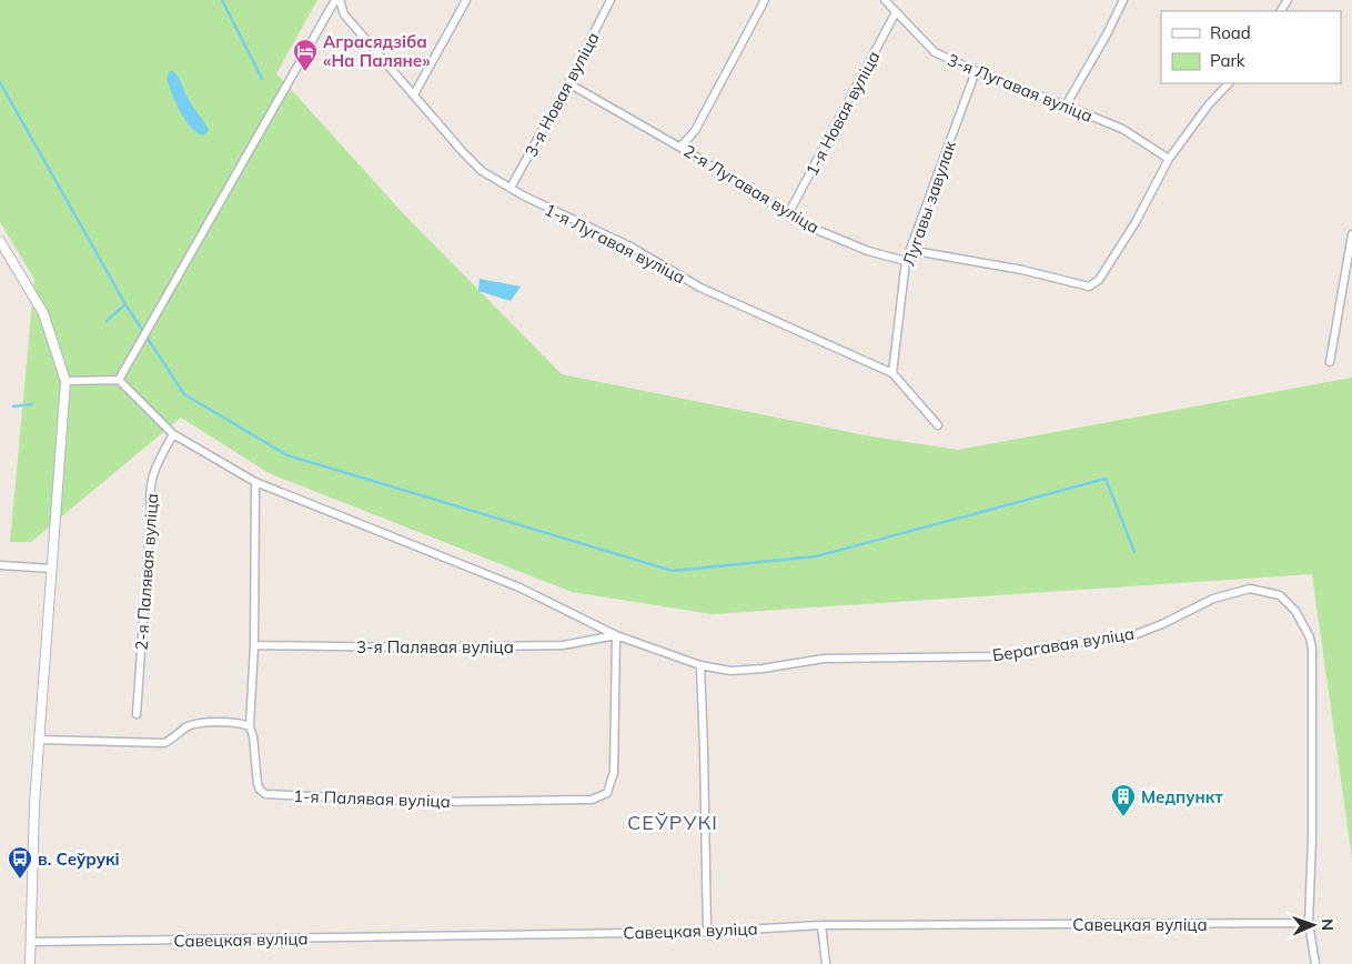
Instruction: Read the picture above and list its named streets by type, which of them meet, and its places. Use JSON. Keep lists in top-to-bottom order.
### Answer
{
  "streets": {
    "street": [
      "3-я Лугавая вуліца",
      "3-я Новая вуліца",
      "1-я Новая вуліца",
      "2-я Лугавая вуліца",
      "Лугавы завулак",
      "1-я Лугавая вуліца",
      "2-я Палявая вуліца",
      "Берагавая вуліца",
      "3-я Палявая вуліца",
      "1-я Палявая вуліца",
      "Савецкая вуліца"
    ]
  },
  "crossings": [
    ["3-я Лугавая вуліца", "1-я Новая вуліца"],
    ["3-я Лугавая вуліца", "Лугавы завулак"],
    ["3-я Новая вуліца", "2-я Лугавая вуліца"],
    ["3-я Новая вуліца", "1-я Лугавая вуліца"],
    ["1-я Новая вуліца", "2-я Лугавая вуліца"],
    ["2-я Лугавая вуліца", "Лугавы завулак"],
    ["Лугавы завулак", "1-я Лугавая вуліца"],
    ["2-я Палявая вуліца", "Берагавая вуліца"],
    ["Берагавая вуліца", "3-я Палявая вуліца"],
    ["Берагавая вуліца", "1-я Палявая вуліца"],
    ["Берагавая вуліца", "Савецкая вуліца"],
    ["3-я Палявая вуліца", "1-я Палявая вуліца"]
  ],
  "districts": ["СЕЎРУКІ"],
  "places": {
    "hotel": ["Аграсядзіба «На Паляне»"],
    "building": ["Медпункт"],
    "bus stop": ["в. Сеўрукі"]
  },
  "legend": ["Road", "Park"],
  "north": "right"
}
